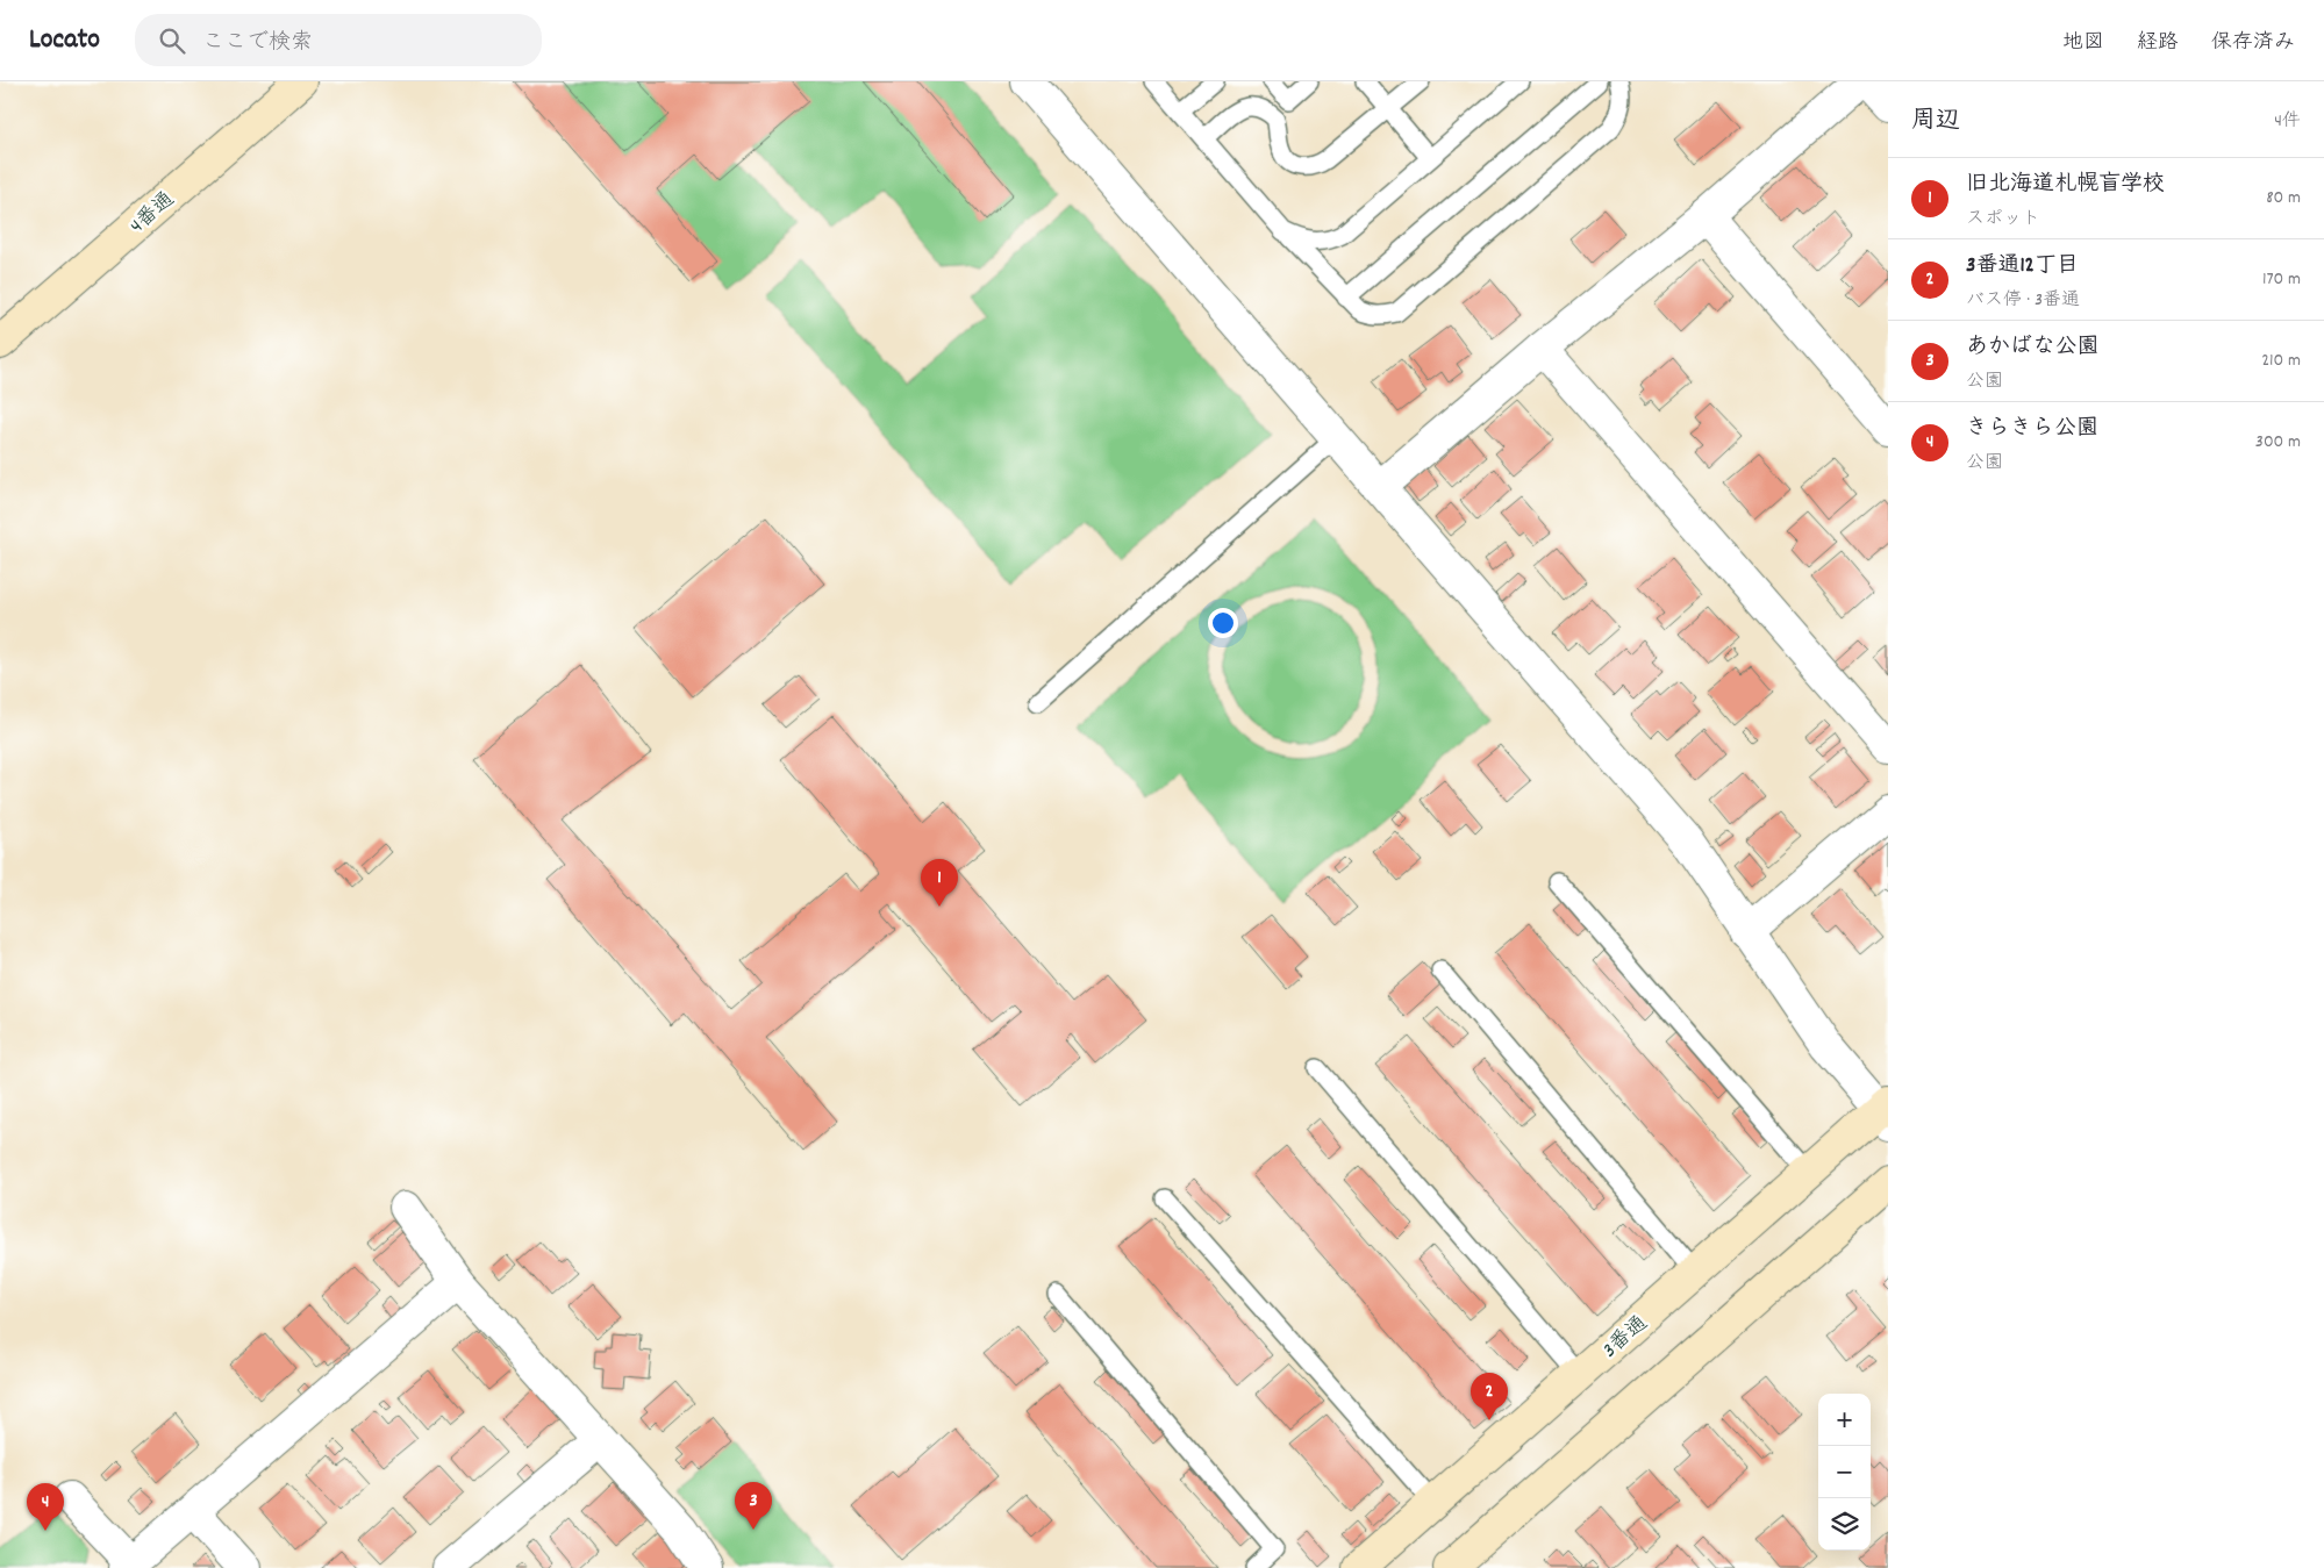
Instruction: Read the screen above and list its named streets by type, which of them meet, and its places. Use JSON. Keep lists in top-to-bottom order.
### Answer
{
  "streets": {
    "street": ["4番通", "3番通"]
  },
  "page": {
    "header": "Locato",
    "search": "ここで検索",
    "nav": ["地図", "経路", "保存済み"],
    "heading": ["周辺", "4件"],
    "list": [
      {
        "mark": "1",
        "name": "旧北海道札幌盲学校",
        "note": "スポット",
        "value": "80 m"
      },
      {
        "mark": "2",
        "name": "3番通12丁目",
        "note": "バス停 · 3番通",
        "value": "170 m"
      },
      {
        "mark": "3",
        "name": "あかばな公園",
        "note": "公園",
        "value": "210 m"
      },
      {
        "mark": "4",
        "name": "きらきら公園",
        "note": "公園",
        "value": "300 m"
      }
    ],
    "pins": [
      "1",
      "2",
      "3",
      "4"
    ],
    "map_buttons": ["+", "−"]
  }
}
